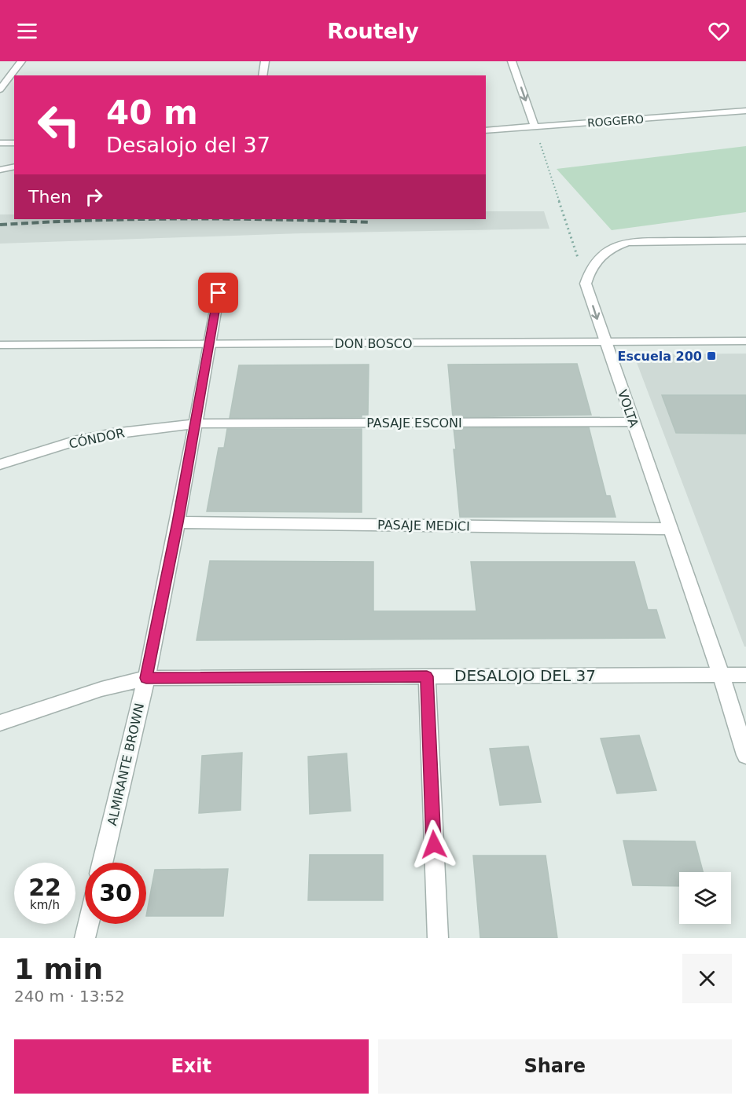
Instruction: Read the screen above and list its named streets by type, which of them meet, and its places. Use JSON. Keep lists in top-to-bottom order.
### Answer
{
  "streets": {
    "street": [
      "ROGGERO",
      "DON BOSCO",
      "VOLTA",
      "PASAJE ESCONI",
      "CÓNDOR",
      "PASAJE MEDICI",
      "DESALOJO DEL 37",
      "ALMIRANTE BROWN"
    ]
  },
  "crossings": [
    ["DON BOSCO", "VOLTA"],
    ["DON BOSCO", "ALMIRANTE BROWN"],
    ["VOLTA", "PASAJE ESCONI"],
    ["VOLTA", "PASAJE MEDICI"],
    ["VOLTA", "DESALOJO DEL 37"],
    ["PASAJE ESCONI", "CÓNDOR"],
    ["PASAJE ESCONI", "ALMIRANTE BROWN"],
    ["CÓNDOR", "ALMIRANTE BROWN"],
    ["PASAJE MEDICI", "ALMIRANTE BROWN"],
    ["DESALOJO DEL 37", "ALMIRANTE BROWN"]
  ],
  "places": {
    "transit": ["Escuela 200"]
  },
  "page": {
    "header": "Routely",
    "turn": ["40 m", "Desalojo del 37"],
    "then": "Then",
    "speed": "22 km/h",
    "limit": "30",
    "heading": ["1 min", "240 m · 13:52"],
    "buttons": ["Exit", "Share"]
  }
}
